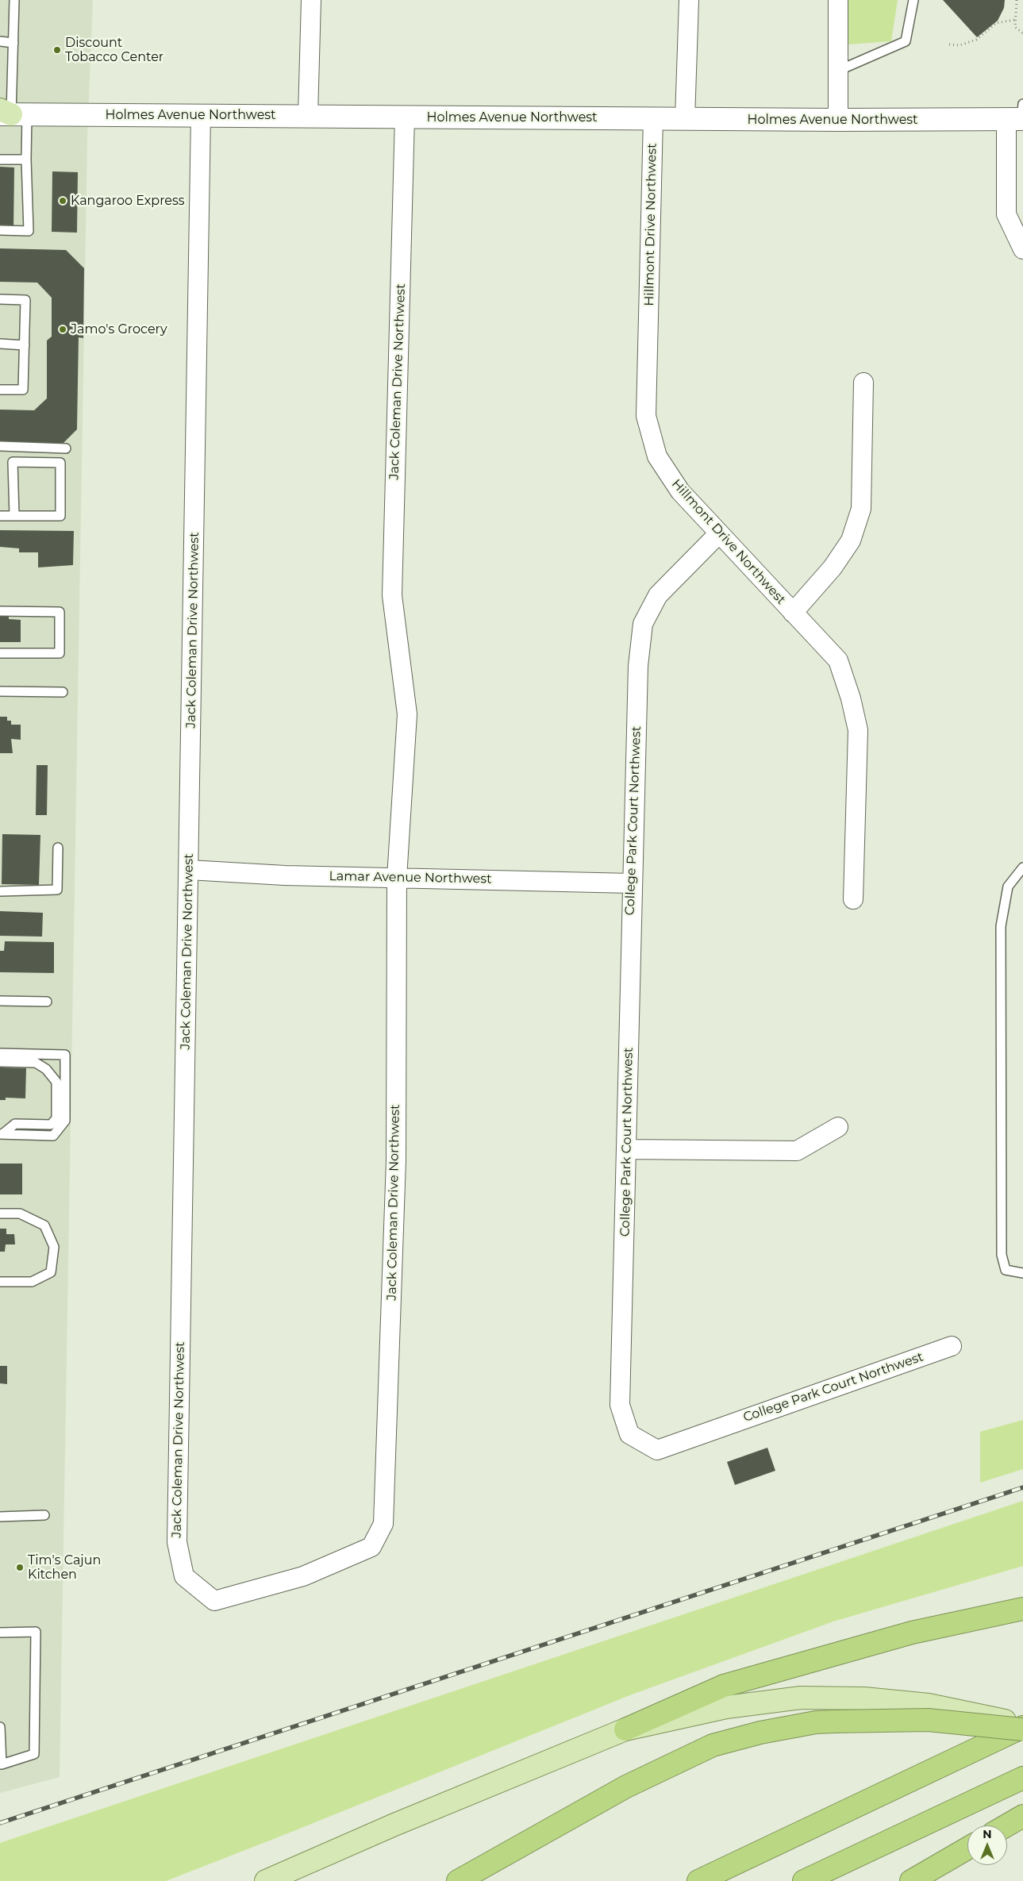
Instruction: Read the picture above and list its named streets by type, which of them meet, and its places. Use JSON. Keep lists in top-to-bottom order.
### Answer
{
  "streets": {
    "main road": ["Holmes Avenue Northwest"],
    "street": [
      "Hillmont Drive Northwest",
      "Jack Coleman Drive Northwest",
      "College Park Court Northwest",
      "Lamar Avenue Northwest"
    ]
  },
  "crossings": [
    ["Holmes Avenue Northwest", "Hillmont Drive Northwest"],
    ["Holmes Avenue Northwest", "Jack Coleman Drive Northwest"],
    ["Hillmont Drive Northwest", "College Park Court Northwest"],
    ["Jack Coleman Drive Northwest", "Lamar Avenue Northwest"],
    ["College Park Court Northwest", "Lamar Avenue Northwest"]
  ],
  "places": [
    "Discount Tobacco Center",
    "Kangaroo Express",
    "Jamo's Grocery",
    "Tim's Cajun Kitchen"
  ],
  "north": "top"
}
